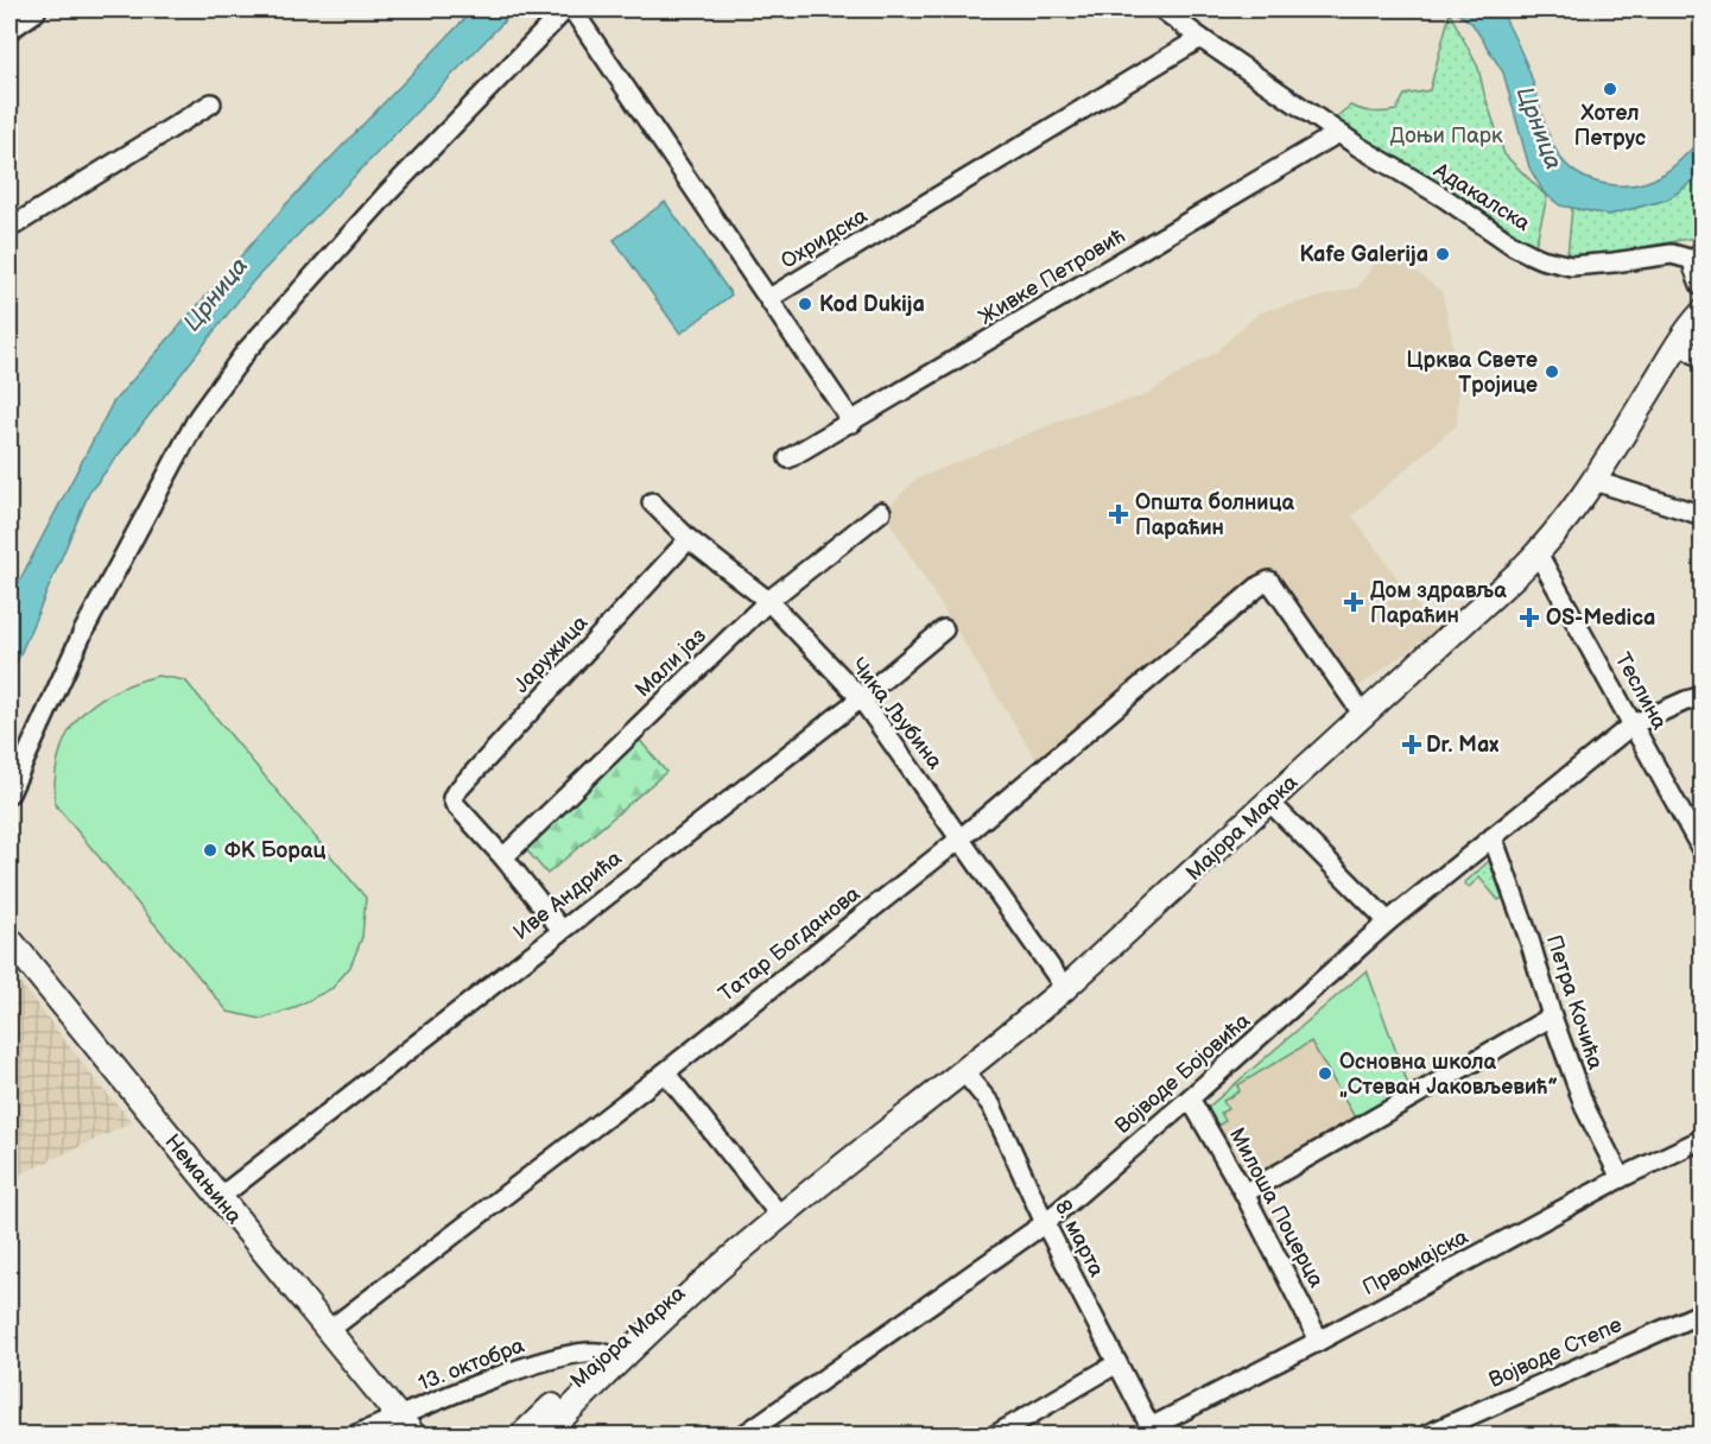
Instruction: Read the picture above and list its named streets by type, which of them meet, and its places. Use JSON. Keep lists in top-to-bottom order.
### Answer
{
  "streets": {
    "street": [
      "Адакалска",
      "Охридска",
      "Живке Петровић",
      "Јаружица",
      "Мали јаз",
      "Теслина",
      "Чика Љубина",
      "Мајора Марка",
      "Иве Андрића",
      "Татар Богданова",
      "Петра Кочића",
      "Војводе Бојовића",
      "Немањина",
      "Милоша Поцерца",
      "8. марта",
      "Првомајска",
      "Војводе Степе",
      "13. октобра"
    ]
  },
  "crossings": [
    ["Адакалска", "Охридска"],
    ["Адакалска", "Живке Петровић"],
    ["Јаружица", "Мали јаз"],
    ["Јаружица", "Чика Љубина"],
    ["Мали јаз", "Чика Љубина"],
    ["Теслина", "Мајора Марка"],
    ["Теслина", "Војводе Бојовића"],
    ["Чика Љубина", "Мајора Марка"],
    ["Чика Љубина", "Иве Андрића"],
    ["Чика Љубина", "Татар Богданова"],
    ["Мајора Марка", "Татар Богданова"],
    ["Мајора Марка", "8. марта"],
    ["Мајора Марка", "13. октобра"],
    ["Иве Андрића", "Немањина"],
    ["Татар Богданова", "Немањина"],
    ["Петра Кочића", "Војводе Бојовића"],
    ["Петра Кочића", "Првомајска"],
    ["Војводе Бојовића", "Милоша Поцерца"],
    ["Војводе Бојовића", "8. марта"],
    ["Немањина", "13. октобра"],
    ["Милоша Поцерца", "Првомајска"],
    ["8. марта", "Првомајска"]
  ],
  "water": ["Црница"],
  "parks": ["Доњи Парк"],
  "places": {
    "other": [
      "Хотел Петрус",
      "Kafe Galerija",
      "Kod Dukija",
      "Црква Свете Тројице",
      "ФК Борац",
      "Основна школа „Стеван Јаковљевић”"
    ],
    "health": [
      "Општа болница Параћин",
      "Дом здравља Параћин",
      "OS-Medica",
      "Dr. Max"
    ]
  }
}
